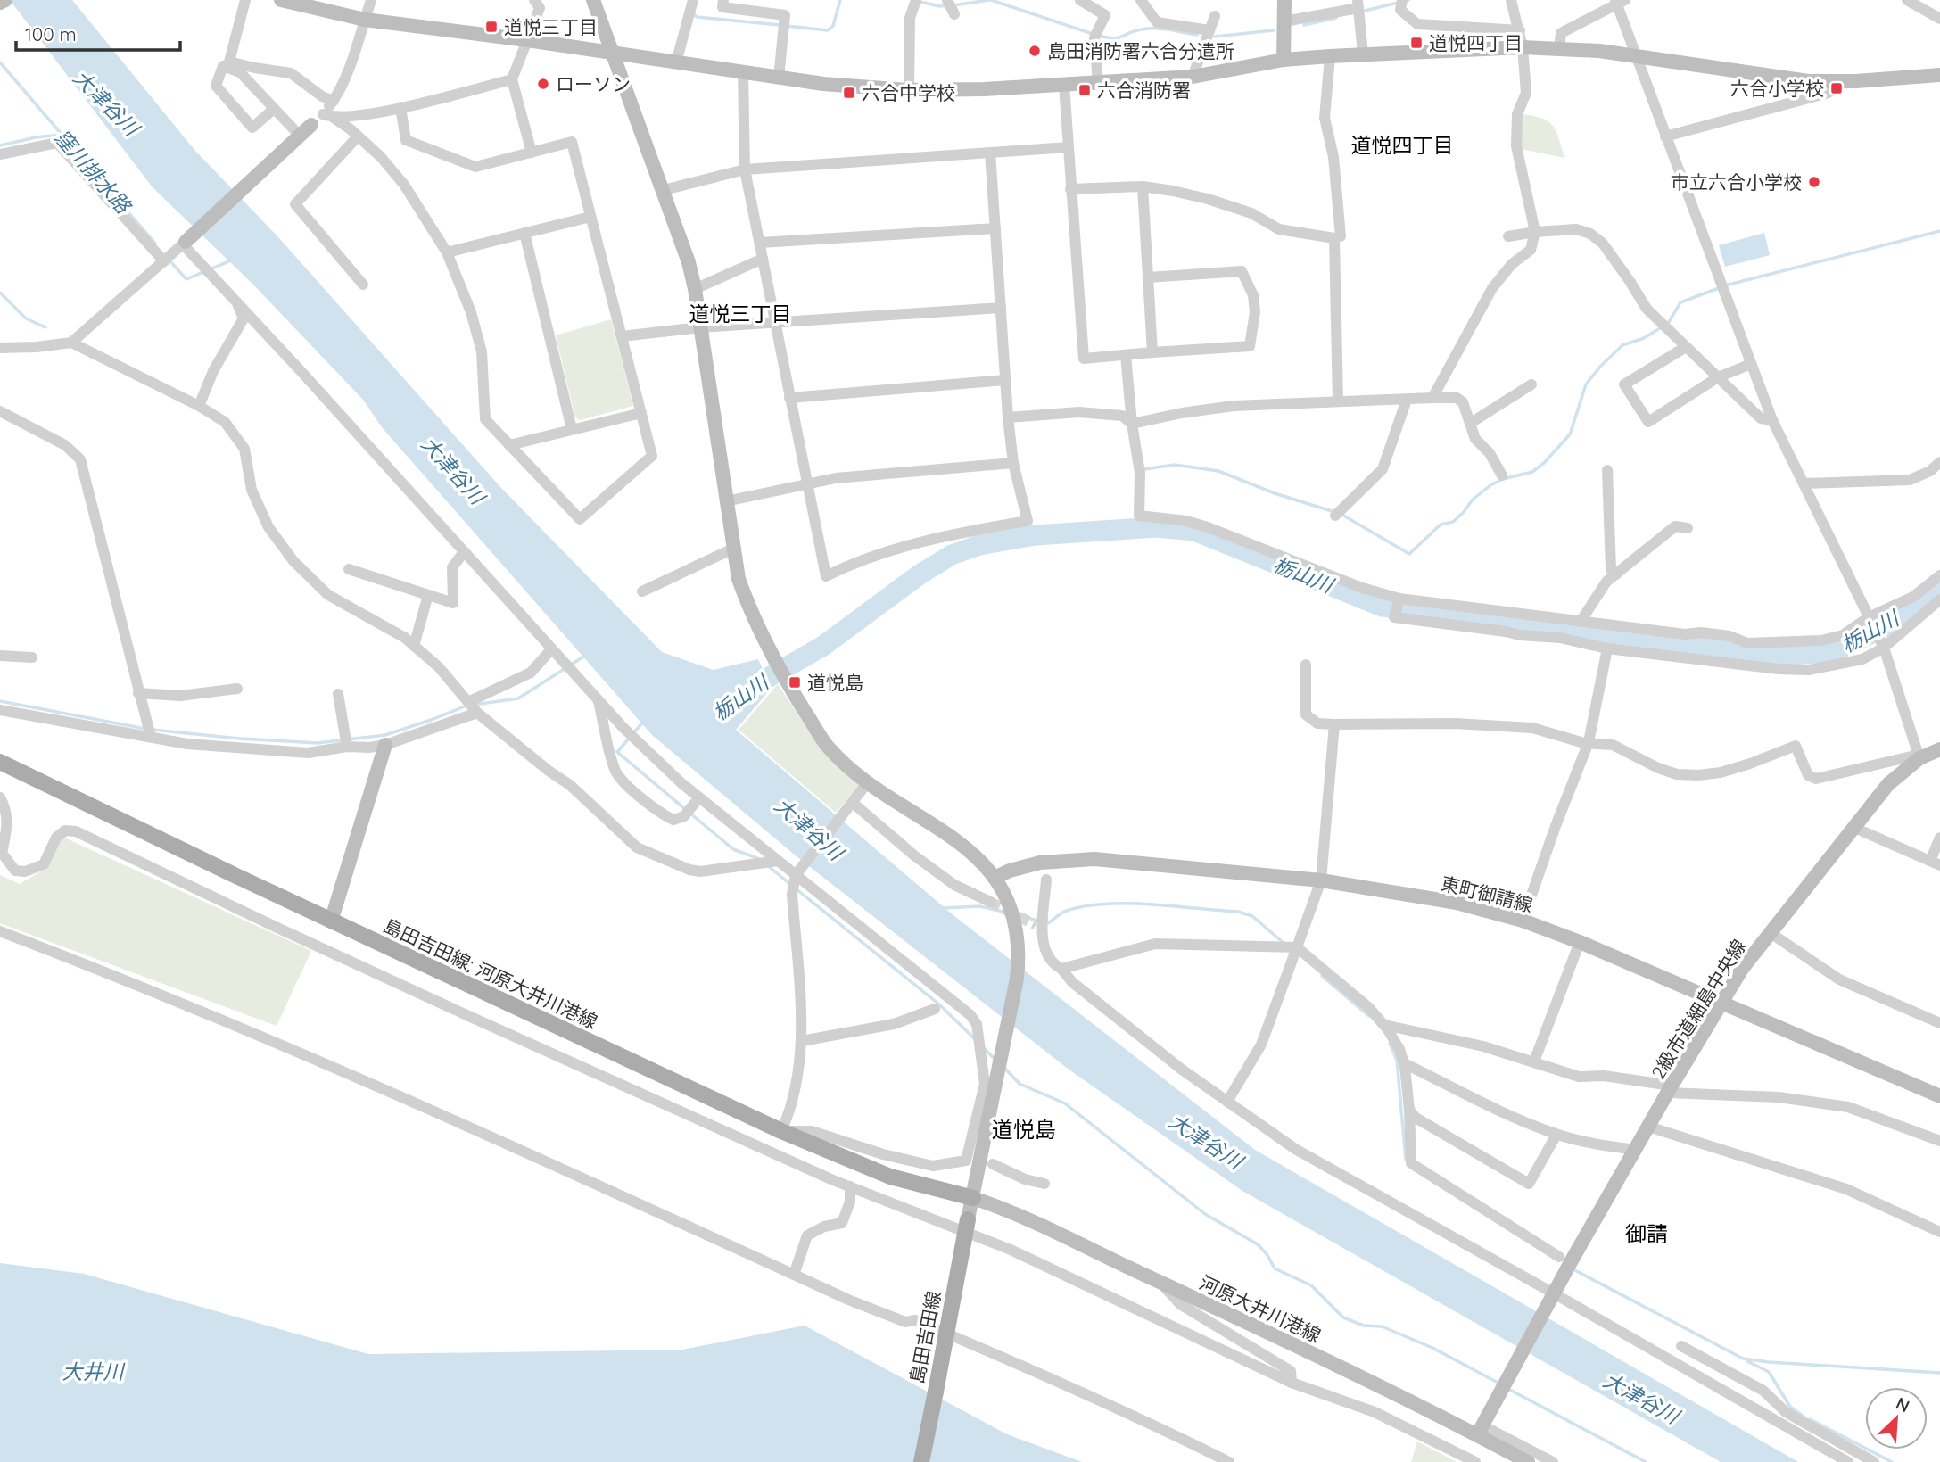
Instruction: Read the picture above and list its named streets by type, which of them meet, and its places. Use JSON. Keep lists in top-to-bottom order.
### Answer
{
  "streets": {
    "main road": ["島田吉田線; 河原大井川港線", "島田吉田線"],
    "street": ["東町御請線", "2級市道細島中央線", "河原大井川港線"]
  },
  "crossings": [
    ["東町御請線", "2級市道細島中央線"],
    ["島田吉田線; 河原大井川港線", "河原大井川港線"],
    ["2級市道細島中央線", "河原大井川港線"]
  ],
  "districts": [
    "道悦四丁目",
    "道悦三丁目",
    "道悦島",
    "御請"
  ],
  "water": [
    "大津谷川",
    "窪川排水路",
    "栃山川",
    "大井川"
  ],
  "places": {
    "transit": [
      "道悦三丁目",
      "道悦四丁目",
      "六合小学校",
      "六合消防署",
      "六合中学校",
      "道悦島"
    ],
    "other": ["島田消防署六合分遣所", "ローソン", "市立六合小学校"]
  },
  "scale_bar": "100 m",
  "north": "top right"
}
